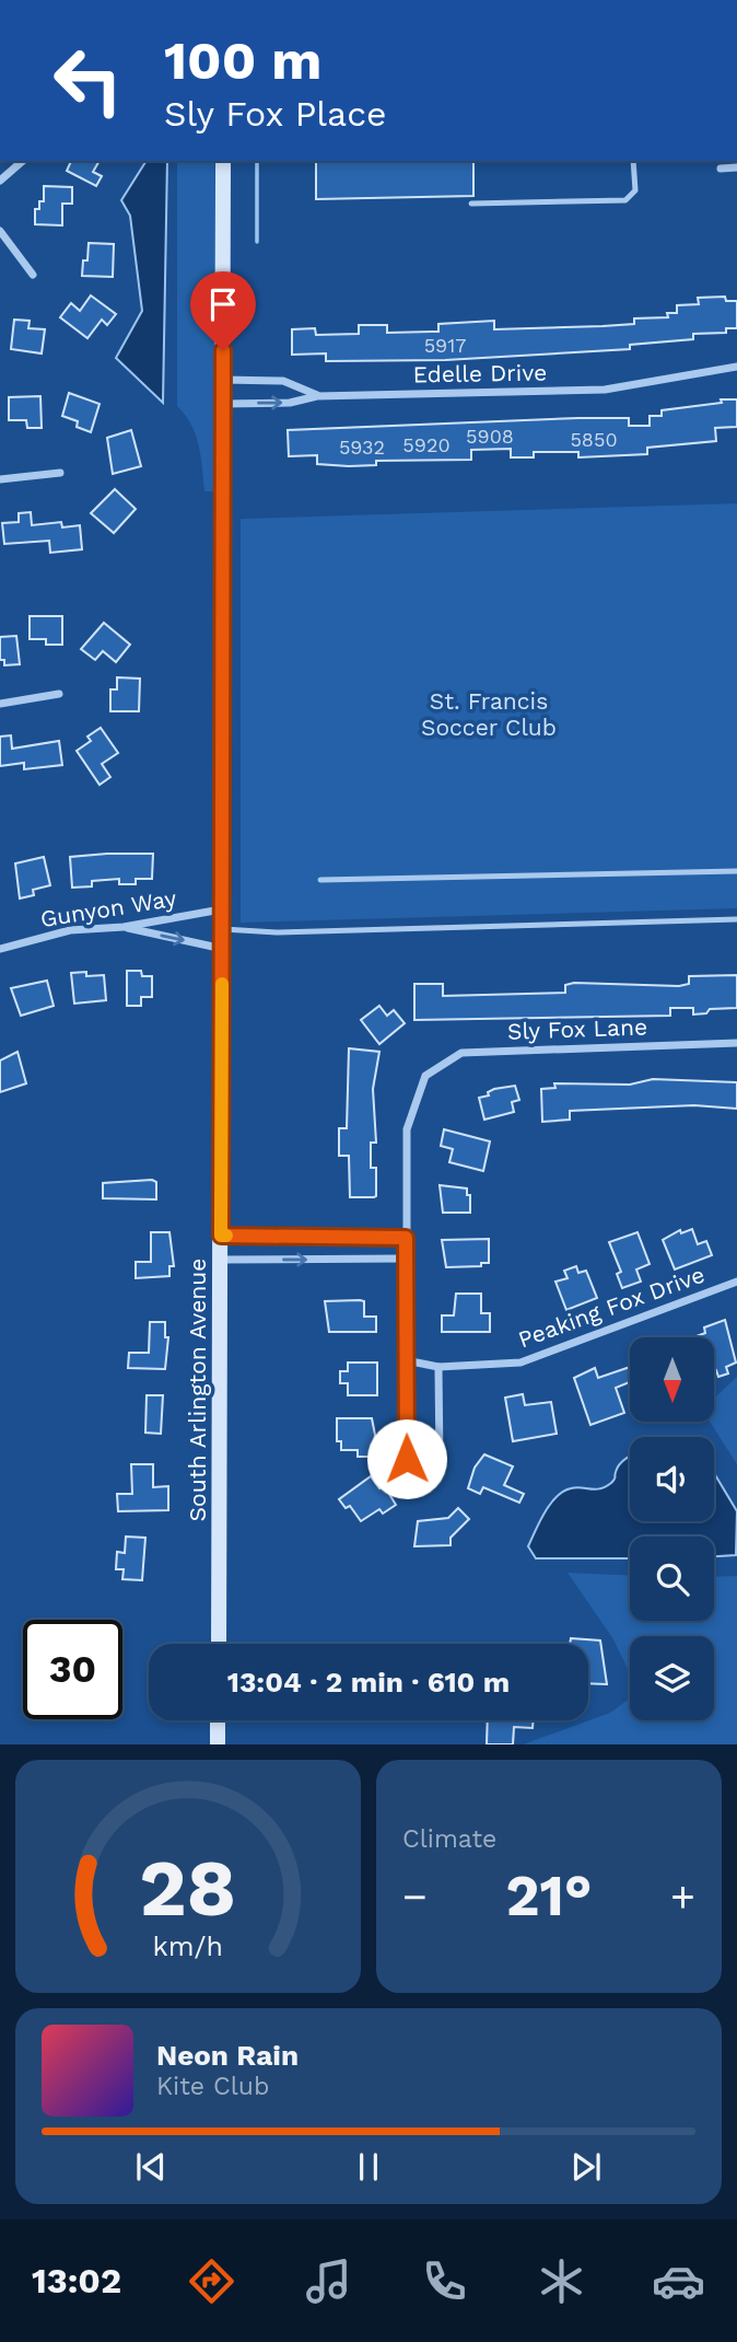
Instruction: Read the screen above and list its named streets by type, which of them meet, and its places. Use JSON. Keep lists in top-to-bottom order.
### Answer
{
  "streets": {
    "street": [
      "Edelle Drive",
      "Gunyon Way",
      "Sly Fox Lane",
      "Peaking Fox Drive",
      "South Arlington Avenue"
    ]
  },
  "crossings": [
    ["Edelle Drive", "South Arlington Avenue"],
    ["Gunyon Way", "South Arlington Avenue"]
  ],
  "parks": ["St. Francis Soccer Club"],
  "house_numbers": [
    "5917",
    "5908",
    "5850",
    "5920",
    "5932"
  ],
  "north": "bottom",
  "page": {
    "turn": ["100 m", "Sly Fox Place"],
    "limit": "30",
    "trip": "13:04 · 2 min · 610 m",
    "tile": "Climate",
    "heat": ["−", "21°", "+"],
    "song": ["Neon Rain", "Kite Club"],
    "tabs": "13:02",
    "gauge": ["28", "km/h"]
  }
}
